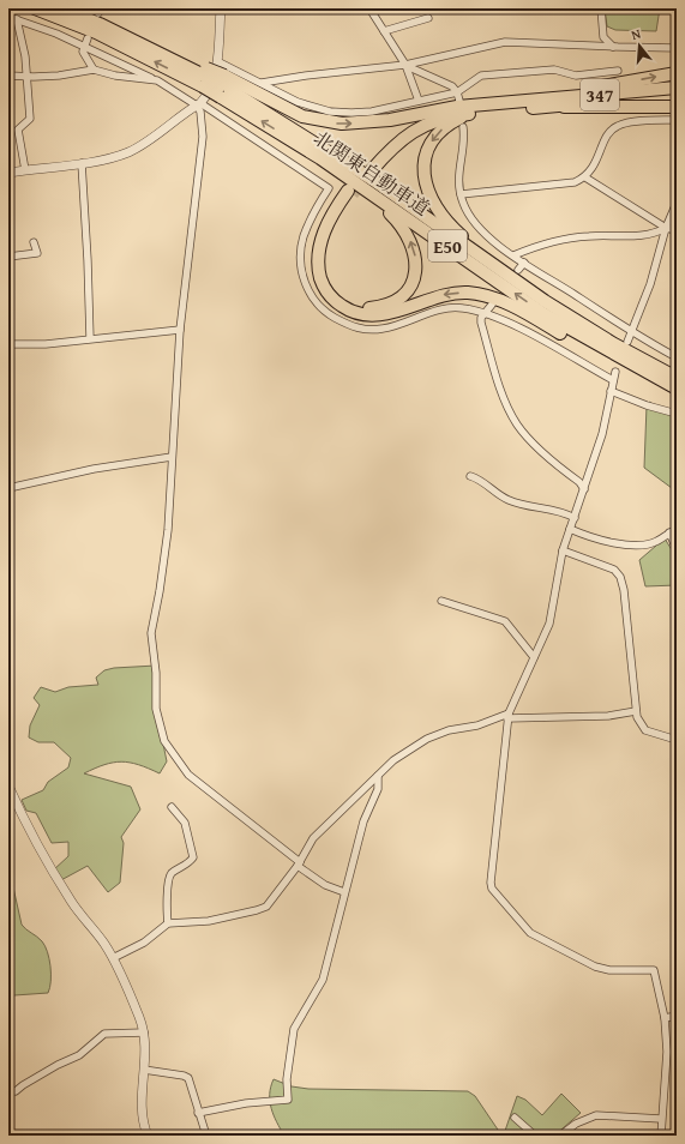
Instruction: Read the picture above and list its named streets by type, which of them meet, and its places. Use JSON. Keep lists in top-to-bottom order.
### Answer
{
  "streets": {
    "highway": ["347", "北関東自動車道", "E50"]
  },
  "north": "top"
}
